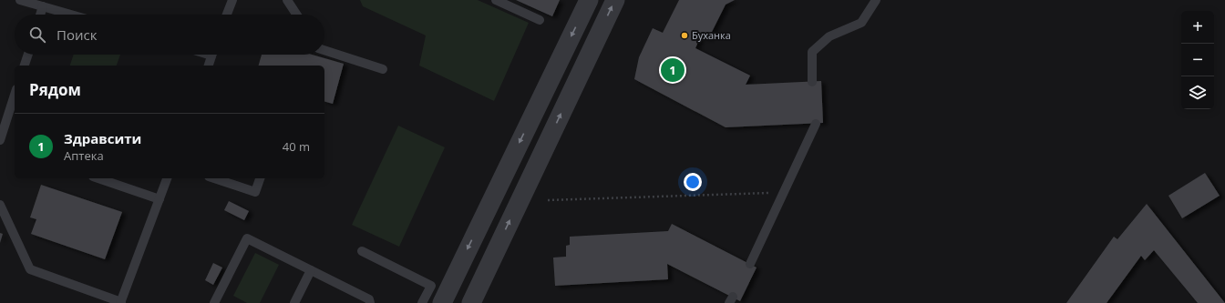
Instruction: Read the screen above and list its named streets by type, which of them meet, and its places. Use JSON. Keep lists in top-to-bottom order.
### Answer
{
  "places": ["Буханка"],
  "page": {
    "map_buttons": ["+", "−"],
    "search": "Поиск",
    "pins": "1",
    "heading": "Рядом",
    "list": [
      {
        "mark": "1",
        "name": "Здравсити",
        "note": "Аптека",
        "value": "40 m"
      }
    ]
  }
}
